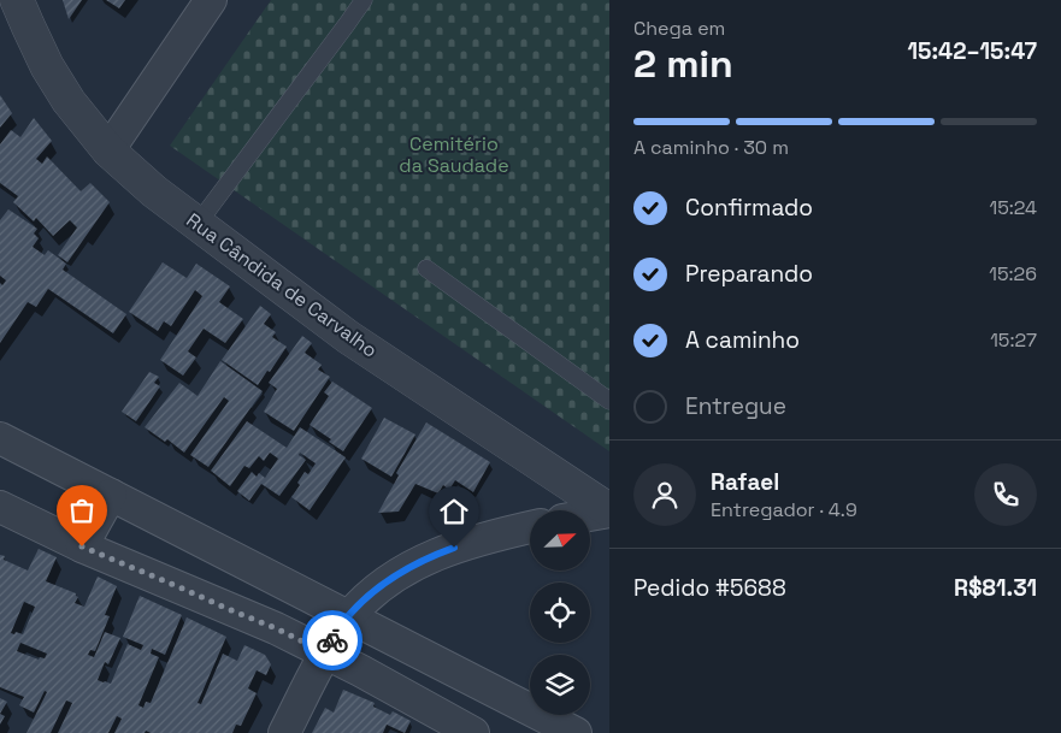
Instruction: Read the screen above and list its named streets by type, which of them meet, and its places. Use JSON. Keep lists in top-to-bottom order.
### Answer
{
  "streets": {
    "street": ["Rua Cândida de Carvalho"]
  },
  "parks": ["Cemitério da Saudade"],
  "north": "top right",
  "page": {
    "heading": ["2 min", "Chega em", "15:42–15:47"],
    "panel": [
      "Rafael",
      "Entregador · 4.9",
      "Pedido #5688",
      "R$81.31"
    ],
    "bar": "A caminho · 30 m",
    "list": [
      ["Confirmado", "15:24"],
      ["Preparando", "15:26"],
      ["A caminho", "15:27"],
      "Entregue"
    ]
  }
}
